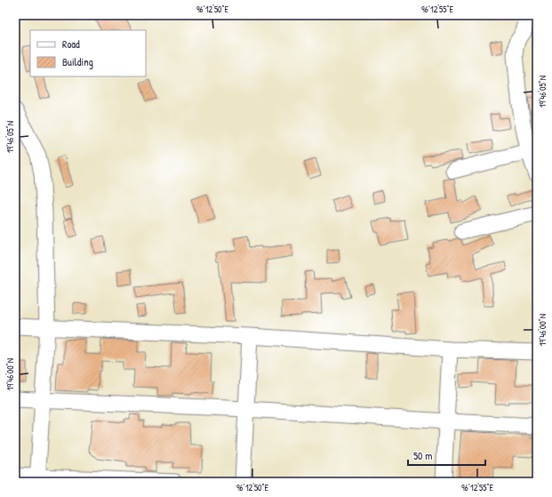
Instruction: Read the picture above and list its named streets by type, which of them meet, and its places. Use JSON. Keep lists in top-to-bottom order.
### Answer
{
  "legend": ["Road", "Building"],
  "scale_bar": "50 m",
  "coordinates": [
    "96°12'50\"E",
    "96°12'55\"E",
    "19°46'05\"N",
    "19°46'00\"N"
  ]
}
